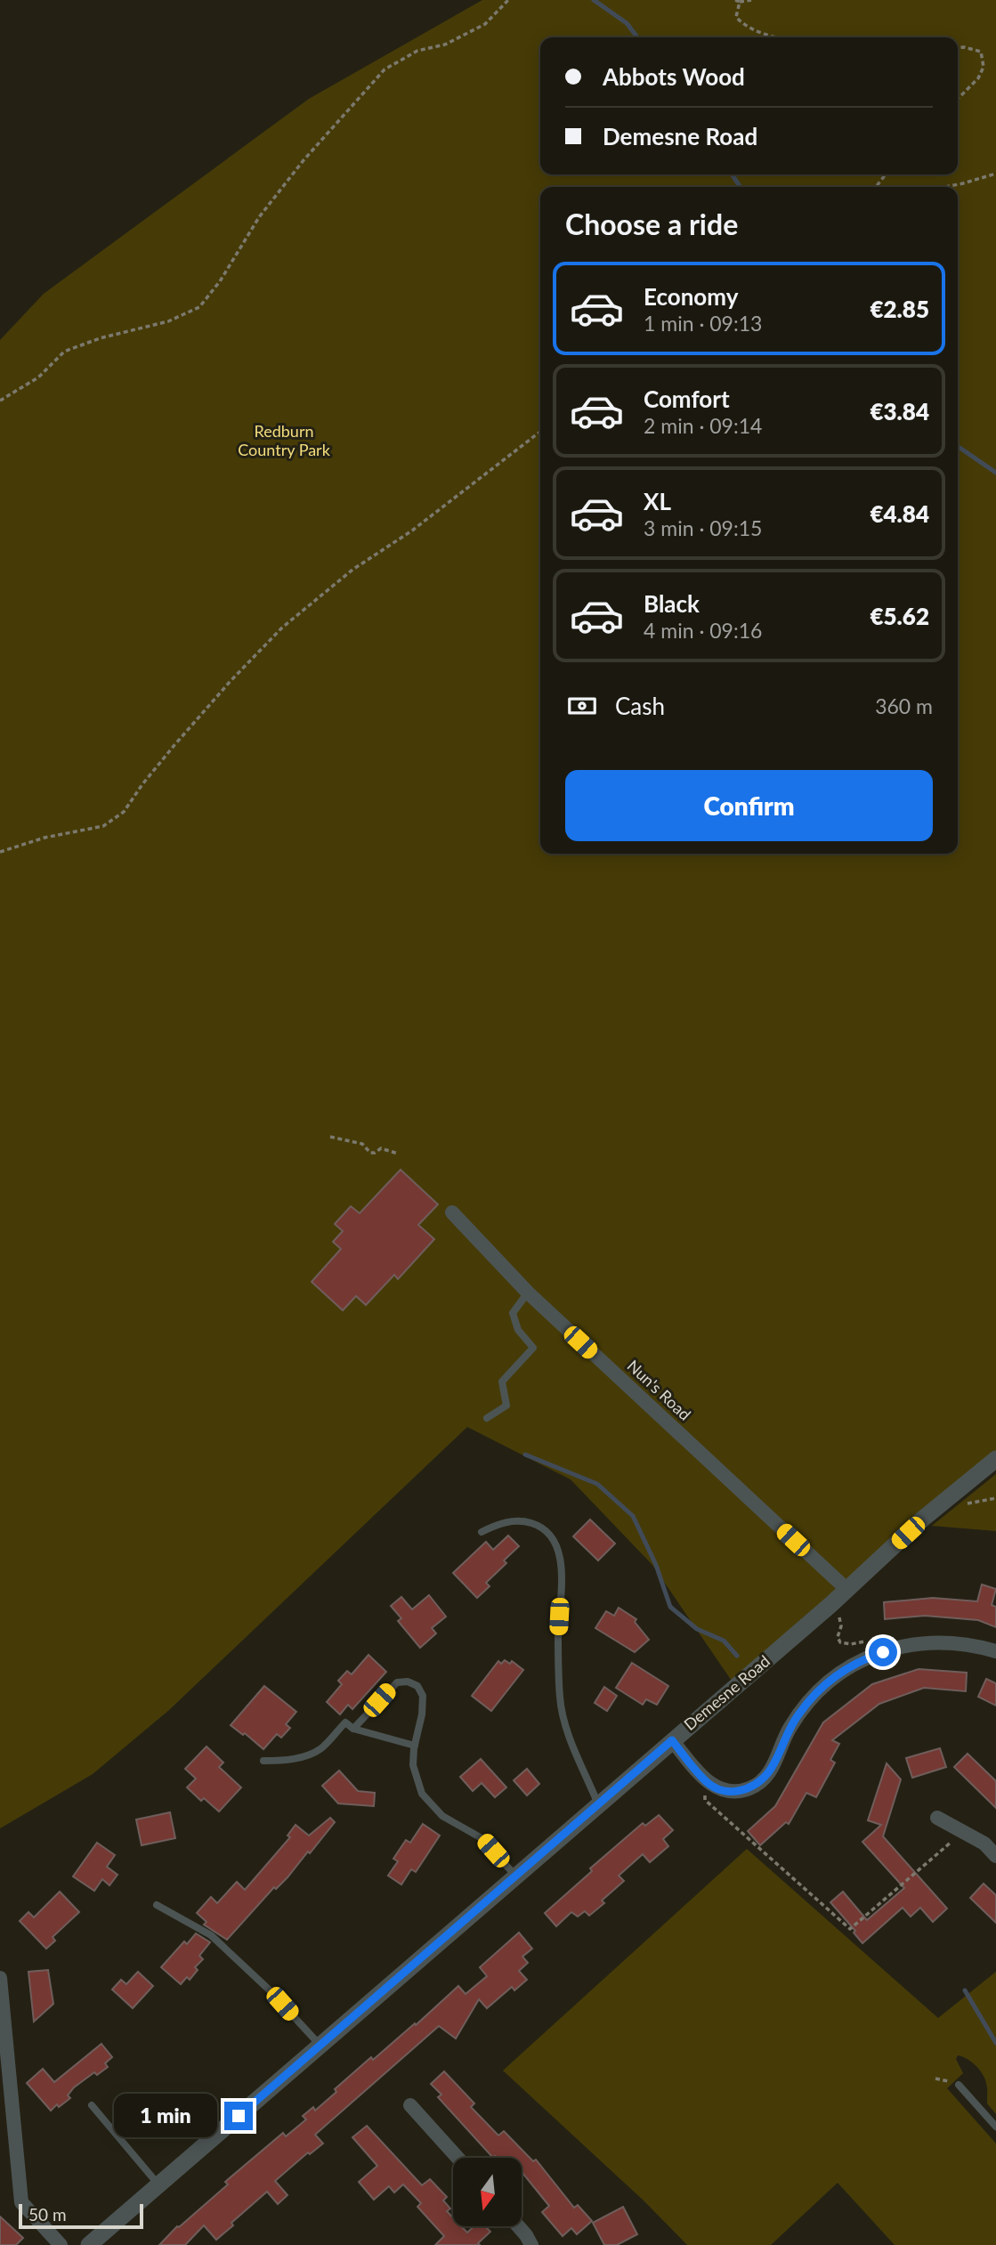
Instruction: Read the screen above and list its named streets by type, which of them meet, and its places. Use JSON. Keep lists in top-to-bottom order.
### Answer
{
  "streets": {
    "street": ["Nun's Road", "Demesne Road"]
  },
  "crossings": [
    ["Nun's Road", "Demesne Road"]
  ],
  "parks": ["Redburn Country Park"],
  "scale_bar": "50 m",
  "north": "bottom",
  "page": {
    "banner": ["Abbots Wood", "Demesne Road"],
    "heading": "Choose a ride",
    "list": [
      {
        "name": "Economy",
        "note": "1 min · 09:13",
        "value": "€2.85"
      },
      {
        "name": "Comfort",
        "note": "2 min · 09:14",
        "value": "€3.84"
      },
      {
        "name": "XL",
        "note": "3 min · 09:15",
        "value": "€4.84"
      },
      {
        "name": "Black",
        "note": "4 min · 09:16",
        "value": "€5.62"
      }
    ],
    "pay": ["Cash", "360 m"],
    "buttons": "Confirm",
    "bubble": "1 min",
    "scale": "50 m"
  }
}
